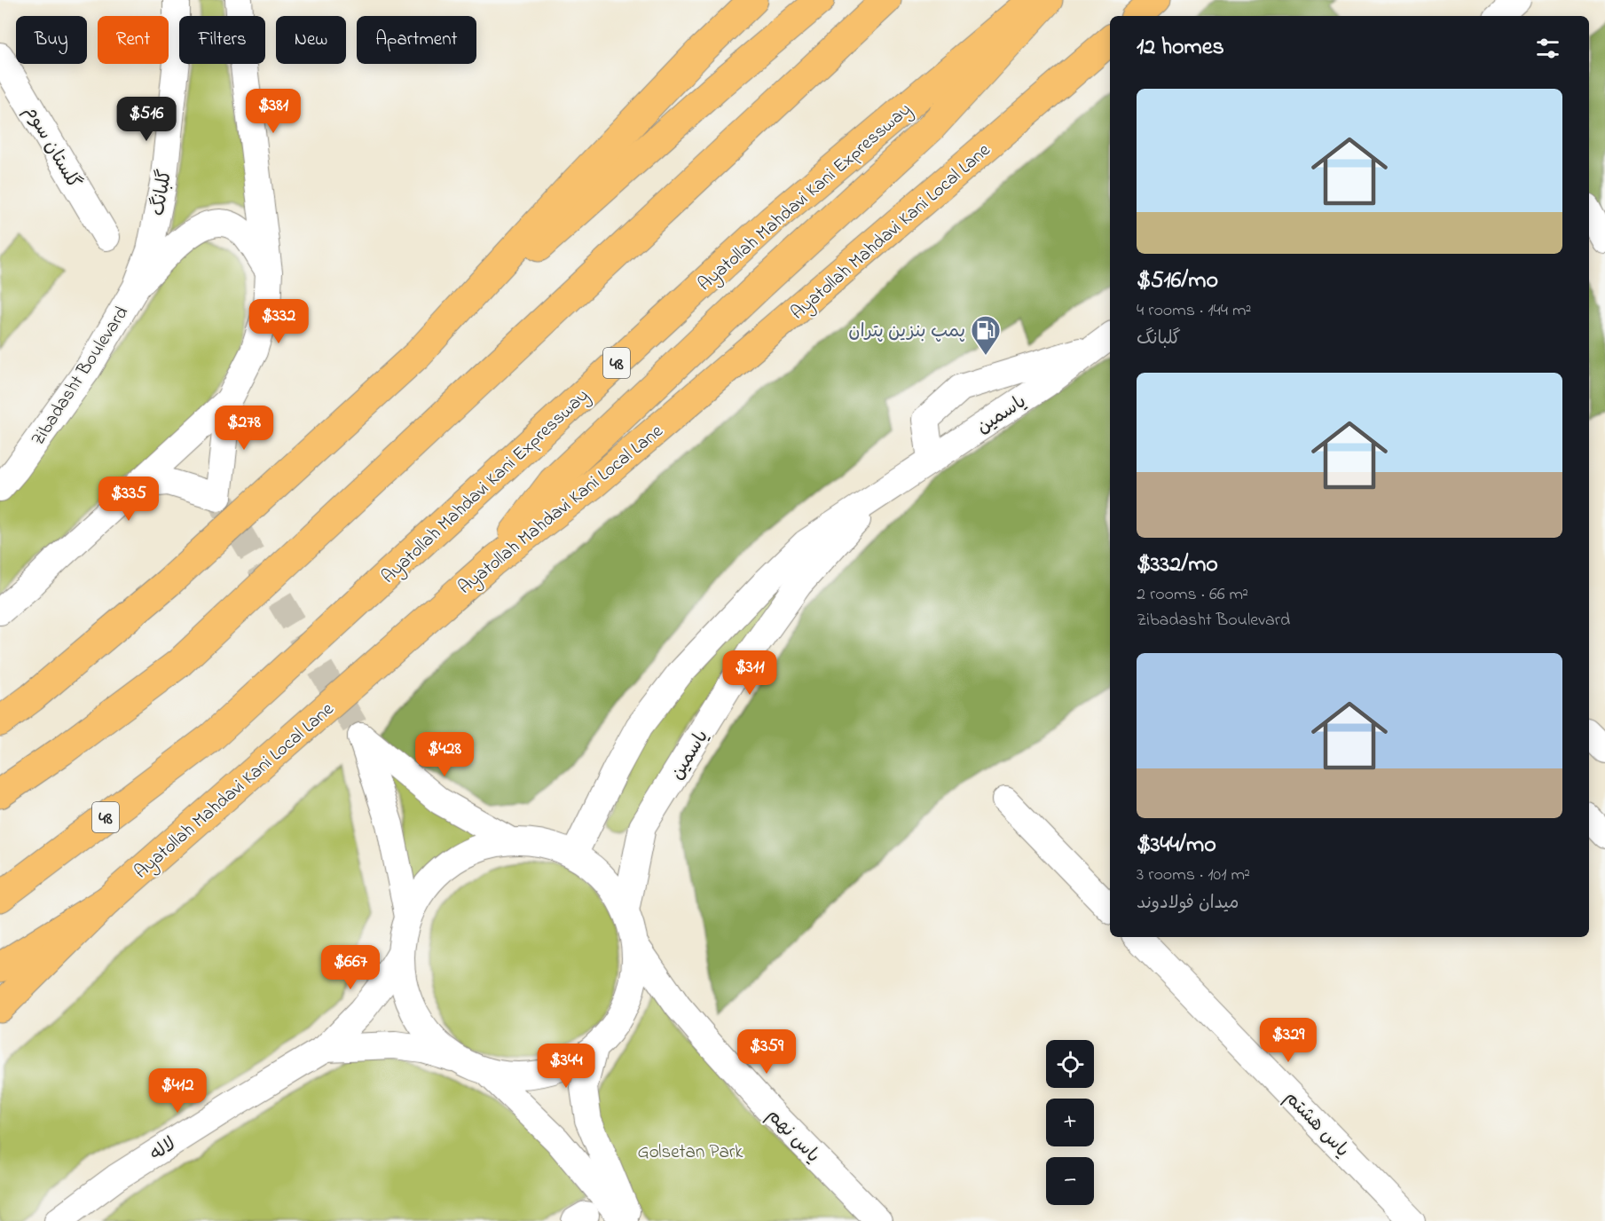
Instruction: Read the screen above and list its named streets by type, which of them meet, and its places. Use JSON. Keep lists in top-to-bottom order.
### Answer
{
  "streets": {
    "main road": ["Ayatollah Mahdavi Kani Expressway", "Ayatollah Mahdavi Kani Local Lane", "48"],
    "street": [
      "گلستان سوم",
      "گلبانگ",
      "Zibadasht Boulevard",
      "یاسمین",
      "یاس هشتم",
      "یاس نهم",
      "لاله"
    ]
  },
  "crossings": [
    ["گلبانگ", "Zibadasht Boulevard"]
  ],
  "parks": ["Golsetan Park"],
  "places": {
    "fuel station": ["پمپ بنزین پتران"]
  },
  "page": {
    "chip": [
      "Buy",
      "Rent",
      "Filters",
      "New",
      "Apartment"
    ],
    "heading": "12 homes",
    "list": [
      {
        "name": "$516/mo",
        "note": "4 rooms · 144 m² · گلبانگ"
      },
      {
        "name": "$332/mo",
        "note": "2 rooms · 66 m² · Zibadasht Boulevard"
      },
      {
        "name": "$344/mo",
        "note": "3 rooms · 101 m² · میدان فولادوند"
      }
    ],
    "price": [
      "$381",
      "$516",
      "$332",
      "$278",
      "$335",
      "$311",
      "$428",
      "$667",
      "$329",
      "$359",
      "$344",
      "$412"
    ],
    "map_buttons": ["+", "−"]
  }
}
